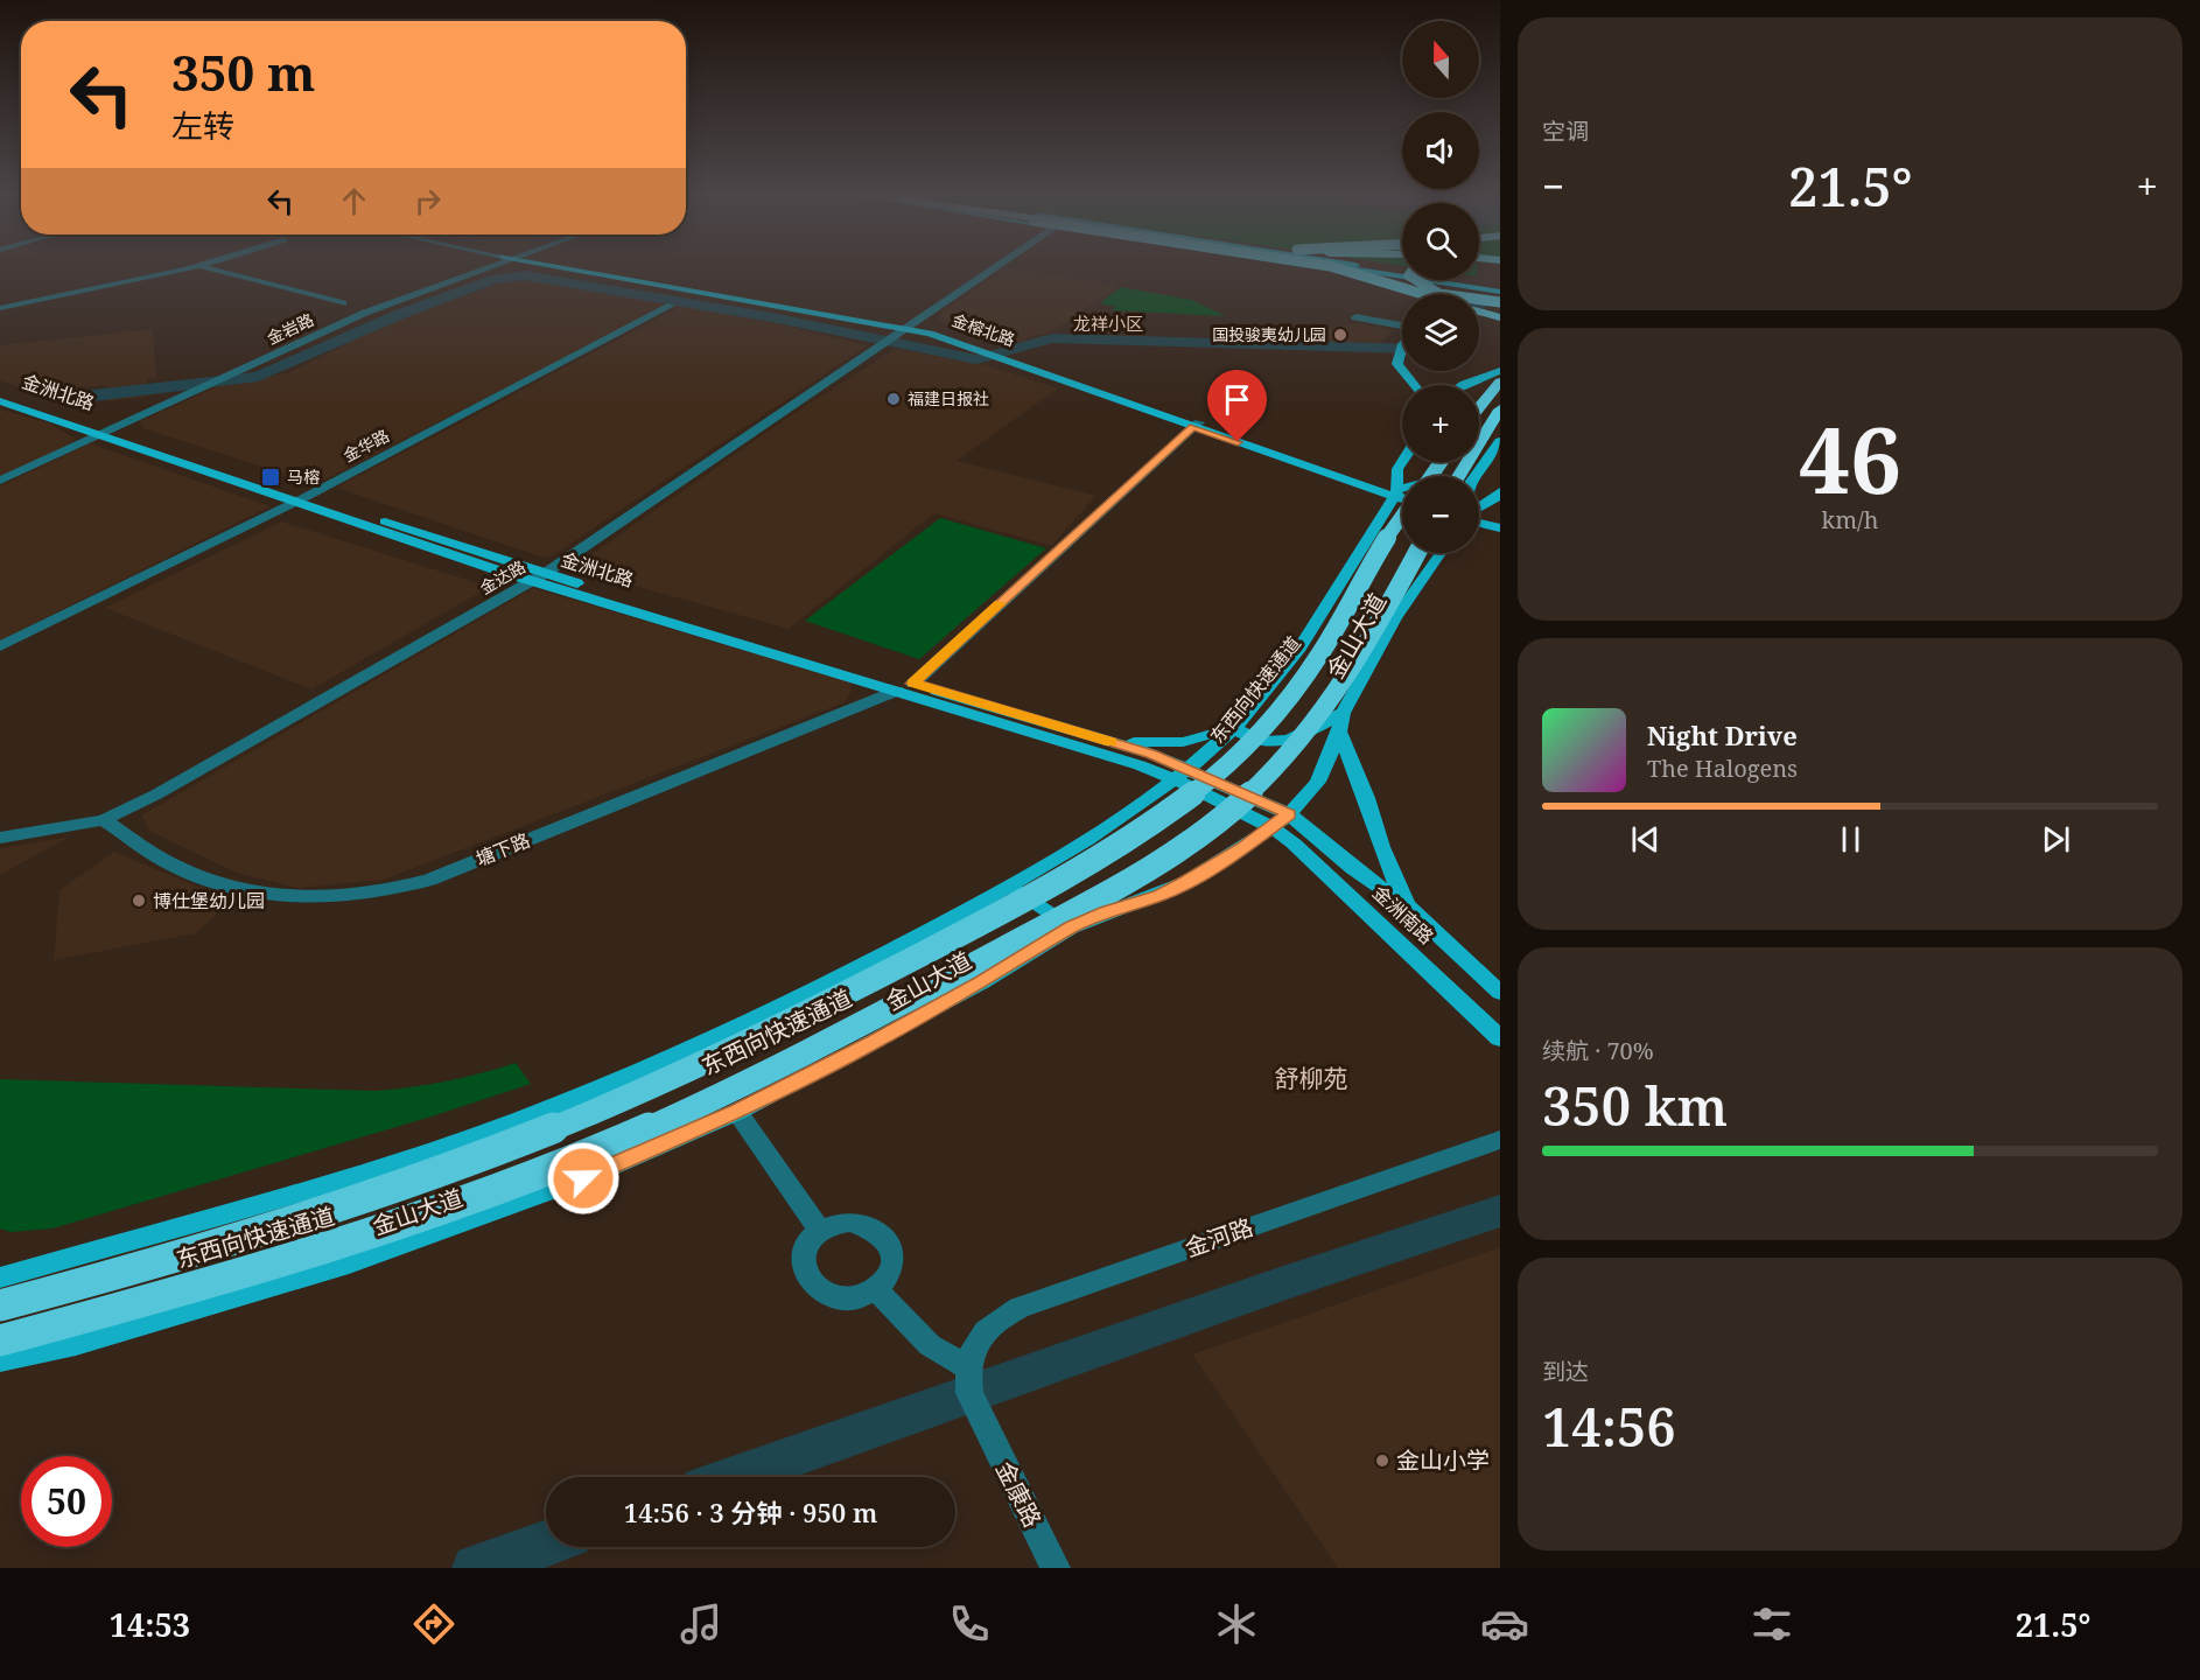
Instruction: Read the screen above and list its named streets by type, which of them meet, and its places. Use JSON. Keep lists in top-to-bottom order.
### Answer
{
  "streets": {
    "highway": ["东西向快速通道"],
    "main road": [
      "金榕北路",
      "金洲北路",
      "金山大道",
      "金洲南路"
    ],
    "street": [
      "金岩路",
      "金华路",
      "金达路",
      "塘下路",
      "金河路",
      "金康路"
    ]
  },
  "crossings": [
    ["金岩路", "金洲北路"],
    ["金榕北路", "金达路"],
    ["金榕北路", "塘下路"],
    ["金洲北路", "金华路"],
    ["金洲北路", "金达路"],
    ["金洲北路", "金山大道"],
    ["金洲北路", "塘下路"],
    ["金达路", "塘下路"],
    ["金山大道", "金洲南路"],
    ["金河路", "金康路"]
  ],
  "districts": ["龙祥小区", "舒柳苑"],
  "places": {
    "other": [
      "国投骏夷幼儿园",
      "福建日报社",
      "博仕堡幼儿园",
      "金山小学"
    ],
    "transit": ["马榕"]
  },
  "north": "top",
  "page": {
    "tile": [
      "空调",
      ["46", "km/h"],
      ["续航 · 70%", "350 km"],
      ["到达", "14:56"]
    ],
    "map_buttons": ["+", "−"],
    "turn": ["350 m", "左转"],
    "heat": ["−", "21.5°", "+"],
    "song": ["Night Drive", "The Halogens"],
    "limit": "50",
    "trip": "14:56 · 3 分钟 · 950 m",
    "tabs": ["14:53", "21.5°"]
  }
}
